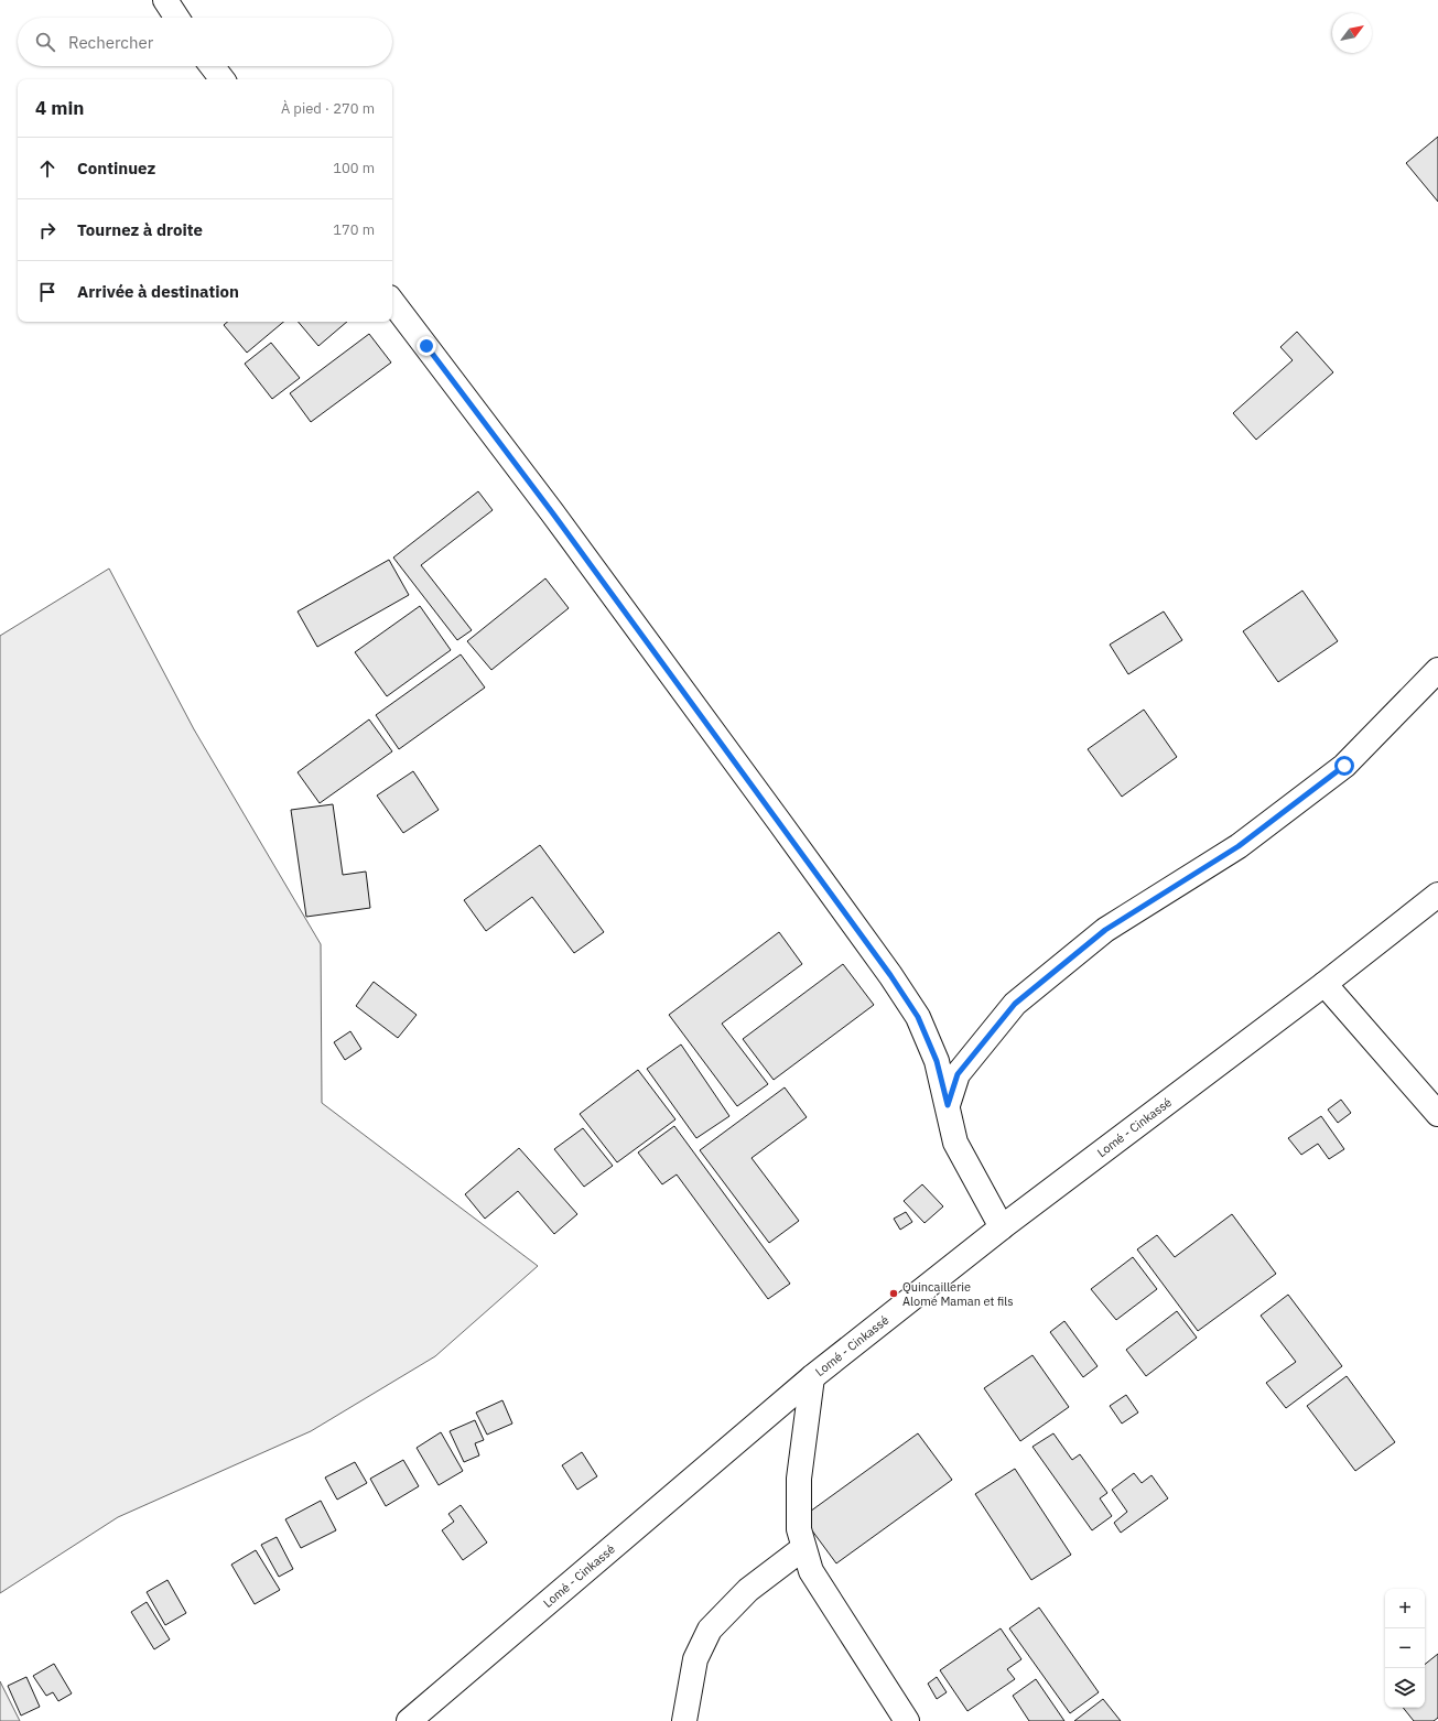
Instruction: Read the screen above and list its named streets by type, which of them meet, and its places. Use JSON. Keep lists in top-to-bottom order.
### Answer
{
  "streets": {
    "main road": ["Lomé - Cinkassé"]
  },
  "places": ["Quincaillerie Alomé Maman et fils"],
  "north": "top right",
  "page": {
    "search": "Rechercher",
    "heading": ["4 min", "À pied · 270 m"],
    "list": [
      ["Continuez", "100 m"],
      ["Tournez à droite", "170 m"],
      "Arrivée à destination"
    ],
    "map_buttons": ["+", "−"]
  }
}
